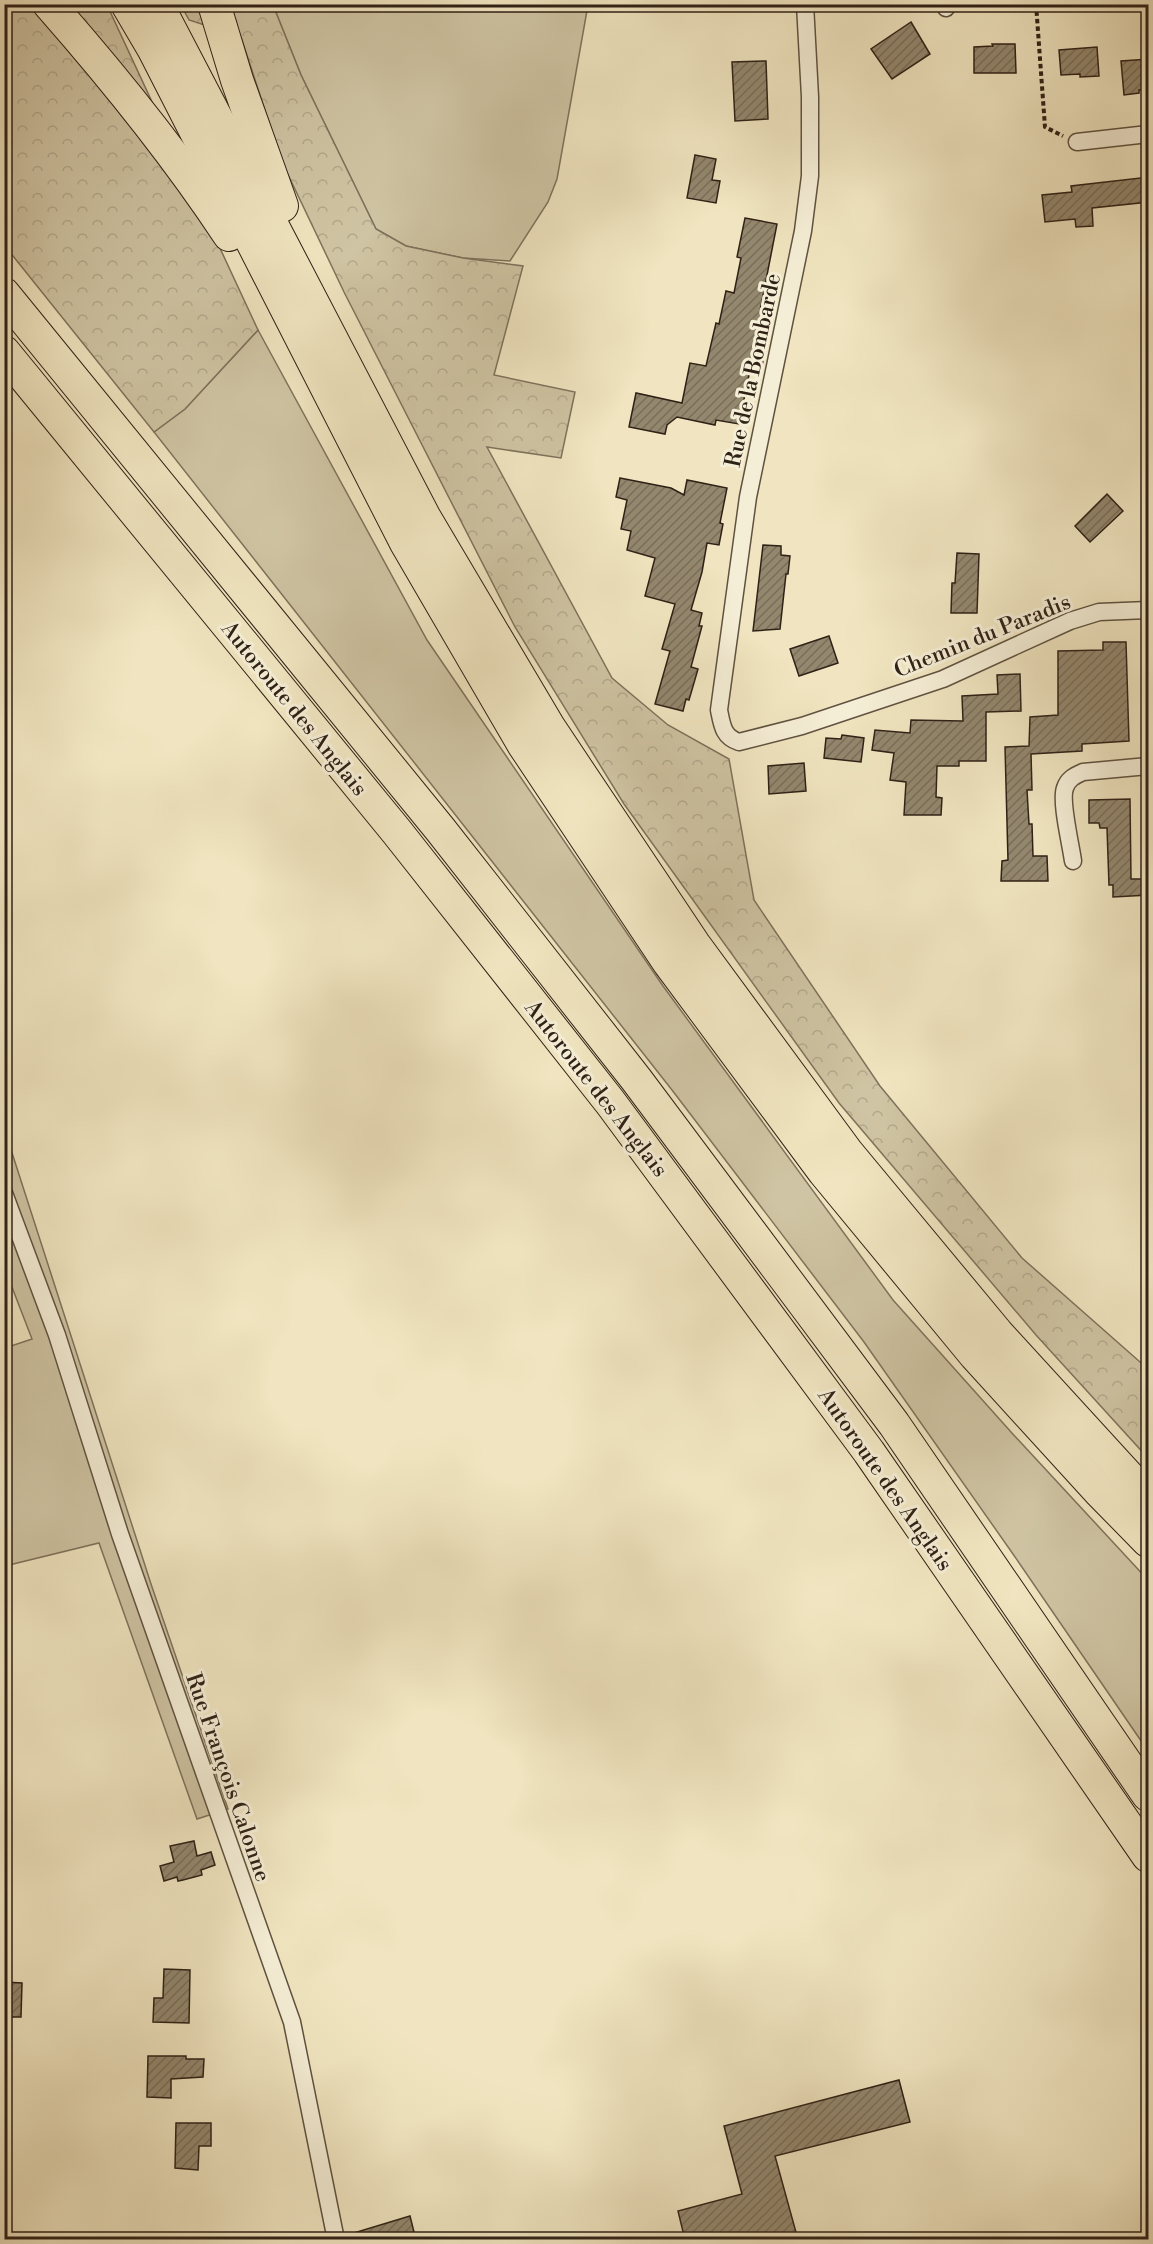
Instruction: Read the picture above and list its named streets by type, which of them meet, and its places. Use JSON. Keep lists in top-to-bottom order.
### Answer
{
  "streets": {
    "highway": ["Autoroute des Anglais"],
    "street": ["Rue de la Bombarde", "Chemin du Paradis", "Rue François Calonne"]
  },
  "crossings": [
    ["Rue de la Bombarde", "Chemin du Paradis"]
  ]
}
